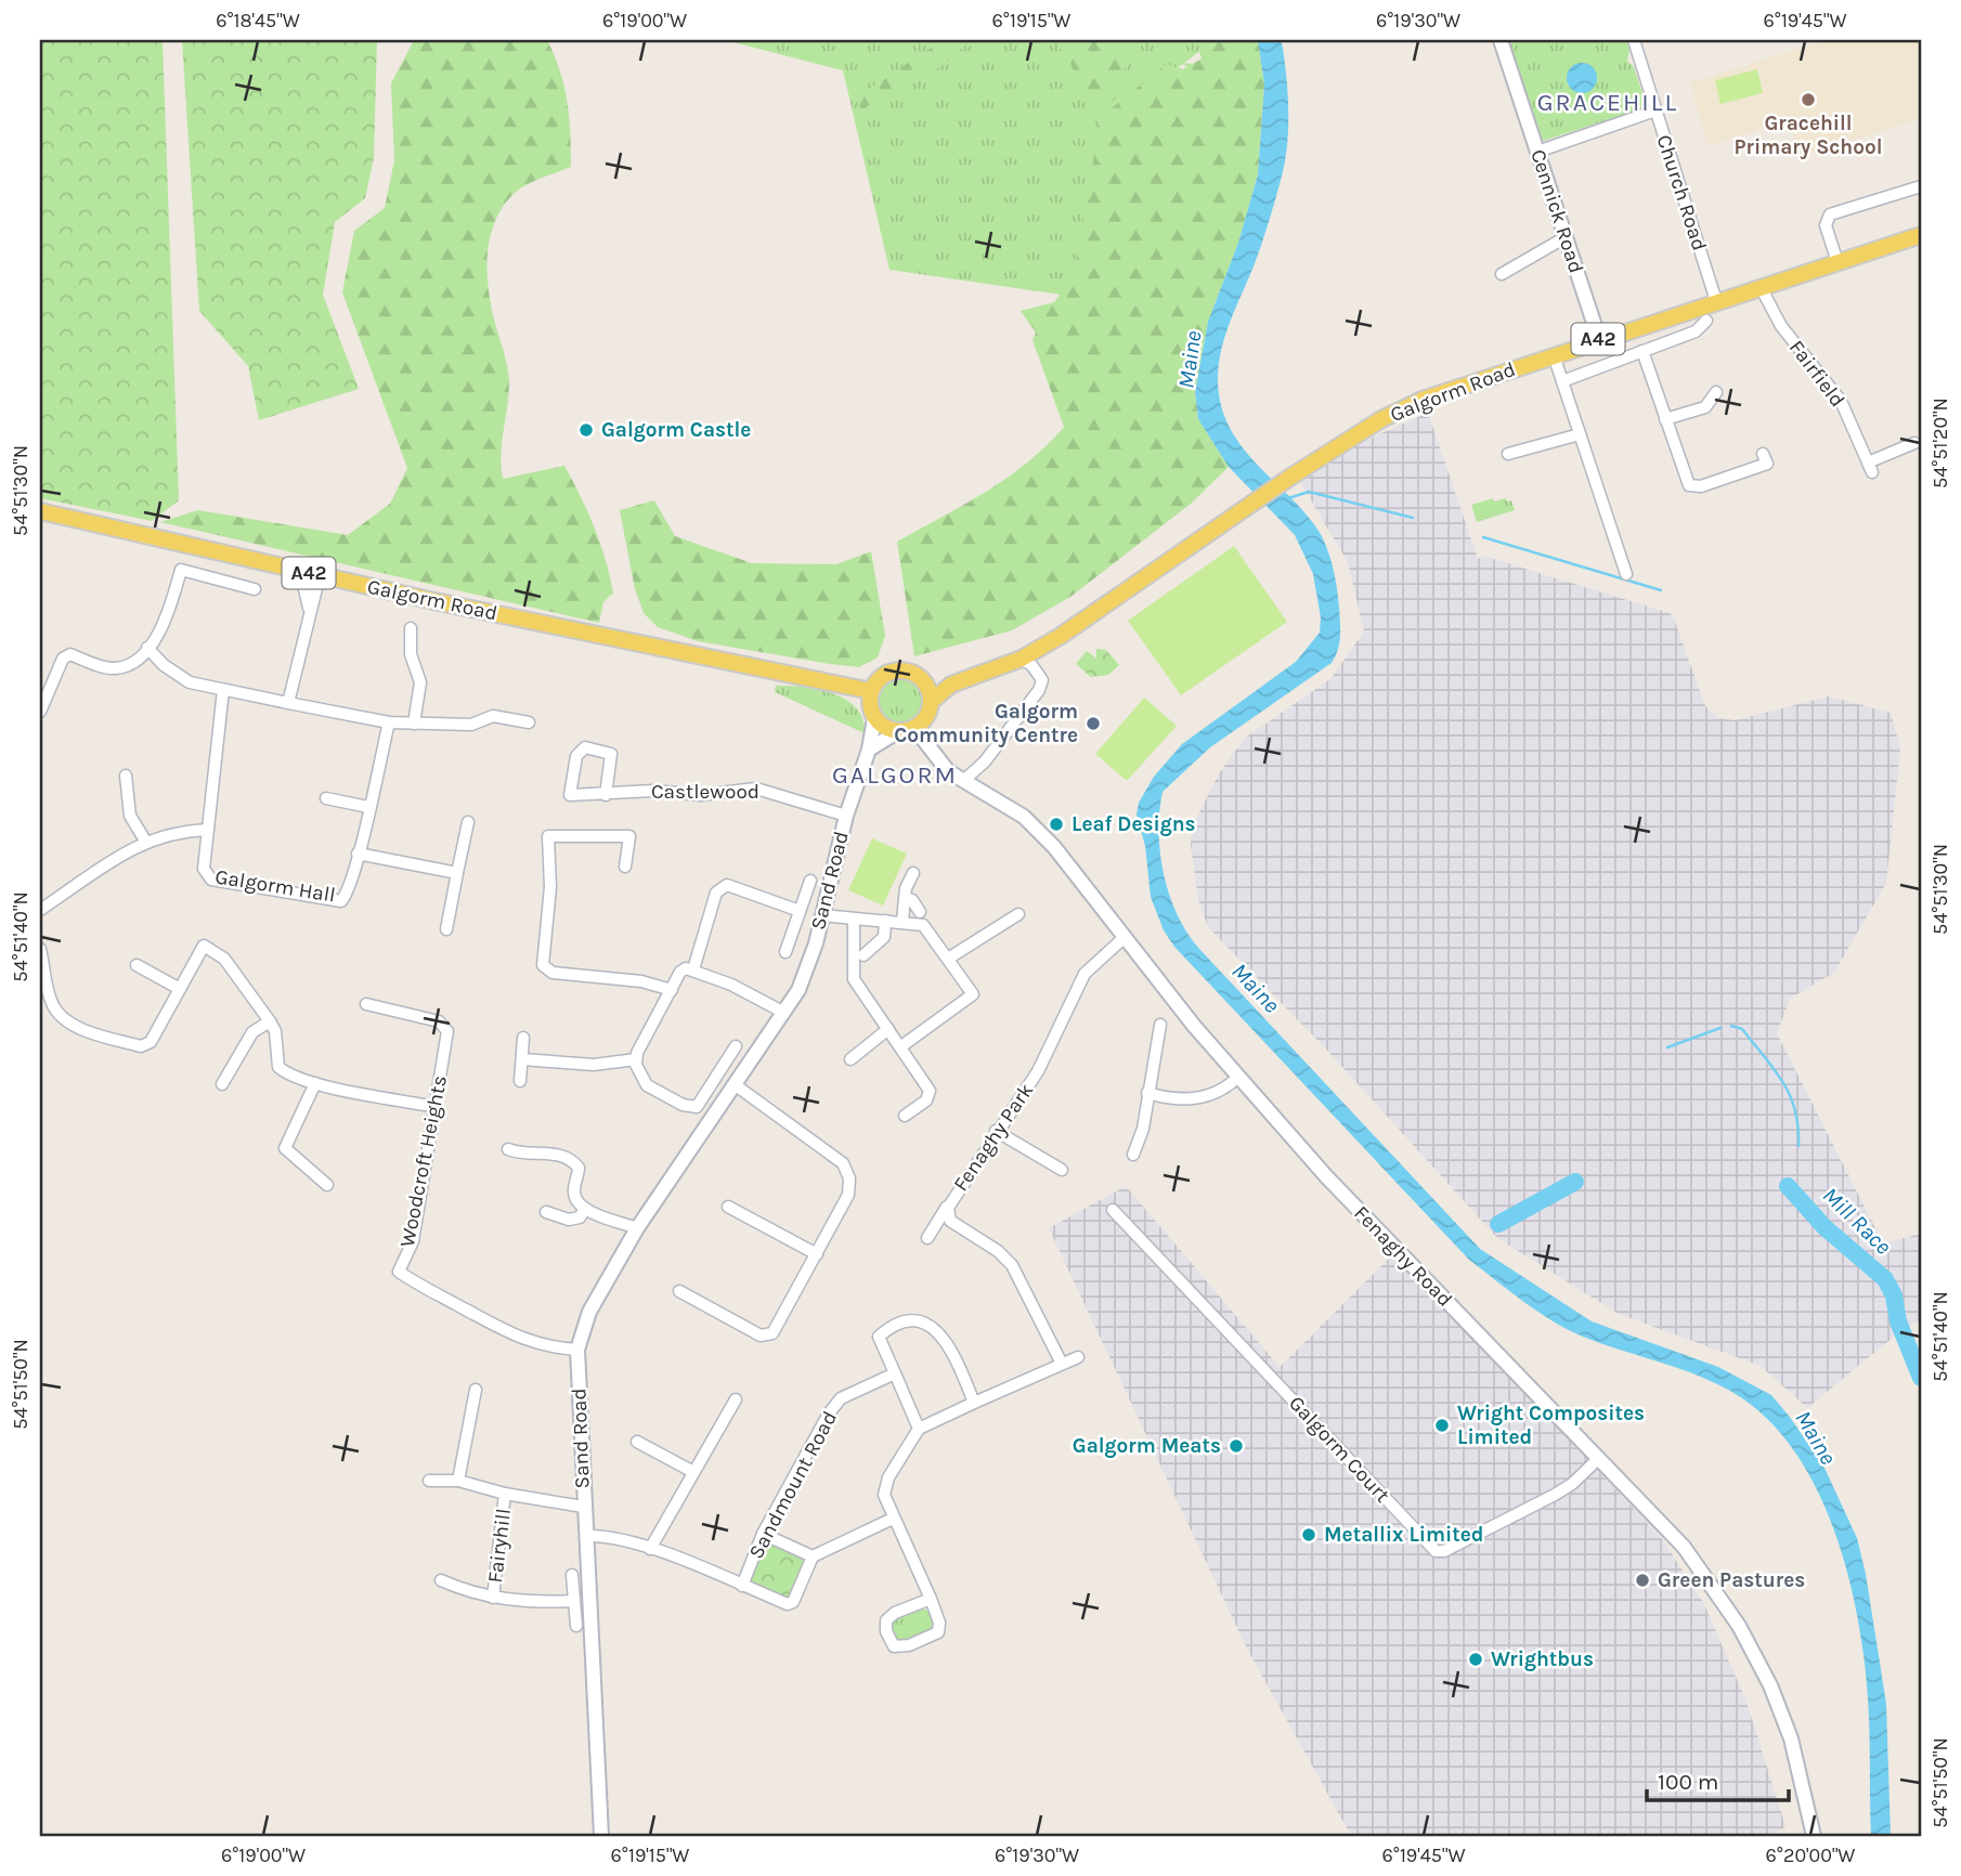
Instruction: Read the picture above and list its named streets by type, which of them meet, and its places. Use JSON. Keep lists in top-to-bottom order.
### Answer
{
  "streets": {
    "main road": ["A42", "Galgorm Road"],
    "street": [
      "Church Road",
      "Cennick Road",
      "Fairfield",
      "Castlewood",
      "Sand Road",
      "Galgorm Hall",
      "Fenaghy Park",
      "Woodcroft Heights",
      "Fenaghy Road",
      "Galgorm Court",
      "Sandmount Road",
      "Fairyhill"
    ]
  },
  "crossings": [
    ["Church Road", "Galgorm Road"],
    ["Cennick Road", "Galgorm Road"],
    ["A42", "Galgorm Road"],
    ["A42", "Sand Road"],
    ["A42", "Fenaghy Road"],
    ["Fairfield", "Galgorm Road"],
    ["Galgorm Road", "Sand Road"],
    ["Galgorm Road", "Fenaghy Road"],
    ["Castlewood", "Sand Road"],
    ["Sand Road", "Woodcroft Heights"],
    ["Sand Road", "Fenaghy Road"],
    ["Sand Road", "Sandmount Road"],
    ["Sand Road", "Fairyhill"],
    ["Fenaghy Park", "Fenaghy Road"],
    ["Fenaghy Road", "Galgorm Court"]
  ],
  "districts": ["GRACEHILL", "GALGORM"],
  "water": ["Maine", "Mill Race"],
  "places": [
    "Gracehill Primary School",
    "Galgorm Castle",
    "Galgorm Community Centre",
    "Leaf Designs",
    "Wright Composites Limited",
    "Galgorm Meats",
    "Metallix Limited",
    "Green Pastures",
    "Wrightbus"
  ],
  "scale_bar": "100 m",
  "coordinates": [
    "6°18'45\"W",
    "6°19'00\"W",
    "6°19'15\"W",
    "6°19'30\"W",
    "6°19'45\"W",
    "54°51'20\"N",
    "54°51'30\"N",
    "54°51'40\"N",
    "54°51'50\"N",
    "6°20'00\"W"
  ]
}
